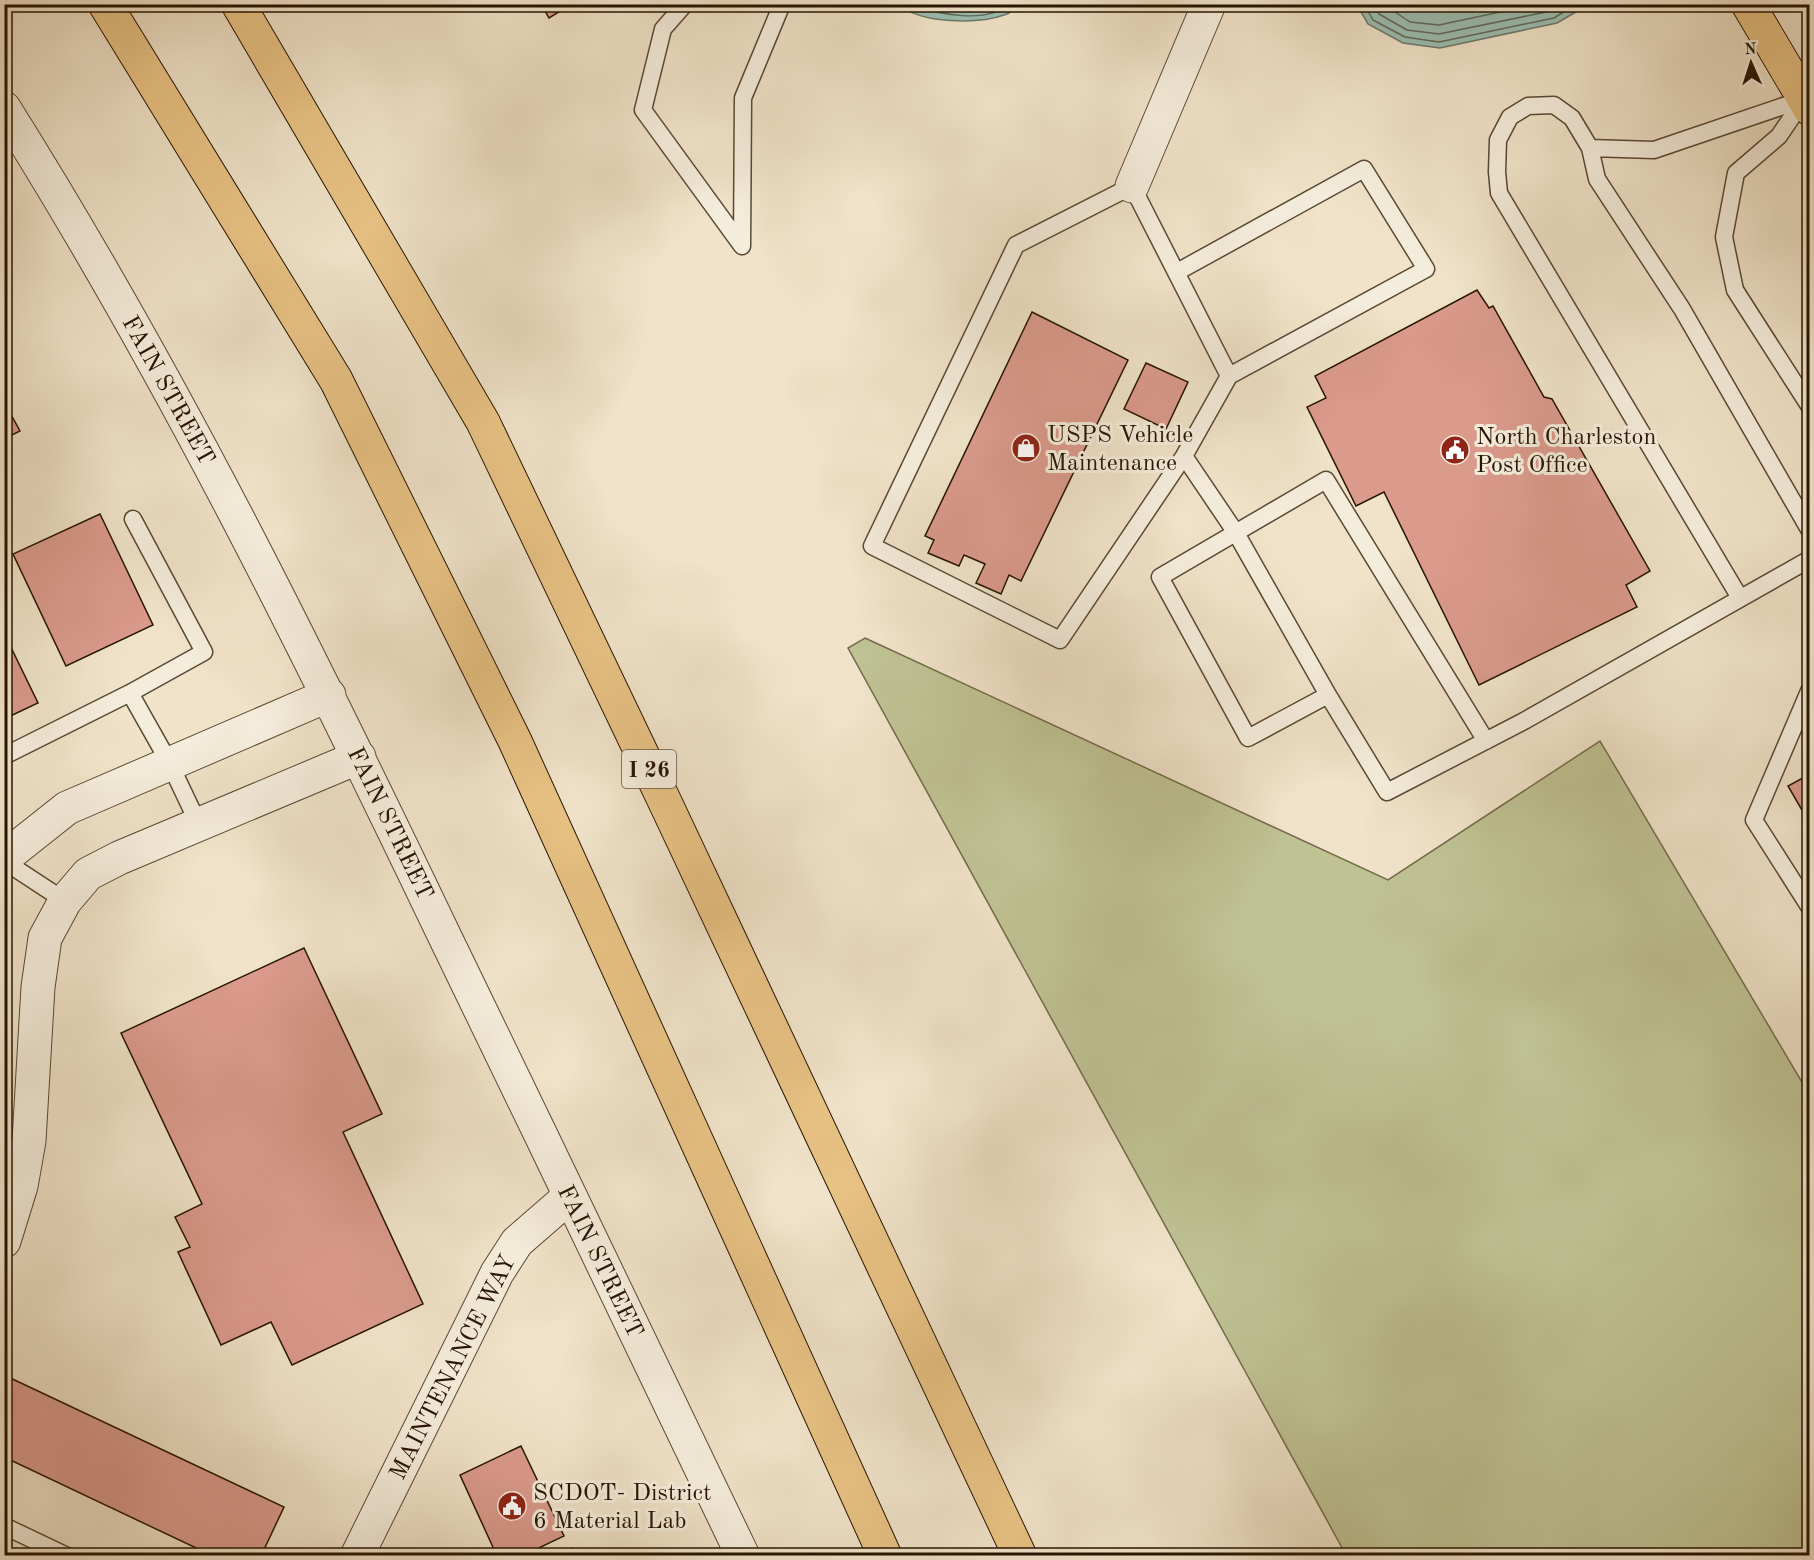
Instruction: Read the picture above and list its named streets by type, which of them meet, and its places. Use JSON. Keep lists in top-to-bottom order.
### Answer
{
  "streets": {
    "main road": ["I 26"],
    "street": ["FAIN STREET", "MAINTENANCE WAY"]
  },
  "crossings": [
    ["FAIN STREET", "MAINTENANCE WAY"]
  ],
  "places": {
    "shop": ["USPS Vehicle Maintenance"],
    "public building": ["North Charleston Post Office", "SCDOT- District 6 Material Lab"]
  },
  "north": "top"
}
